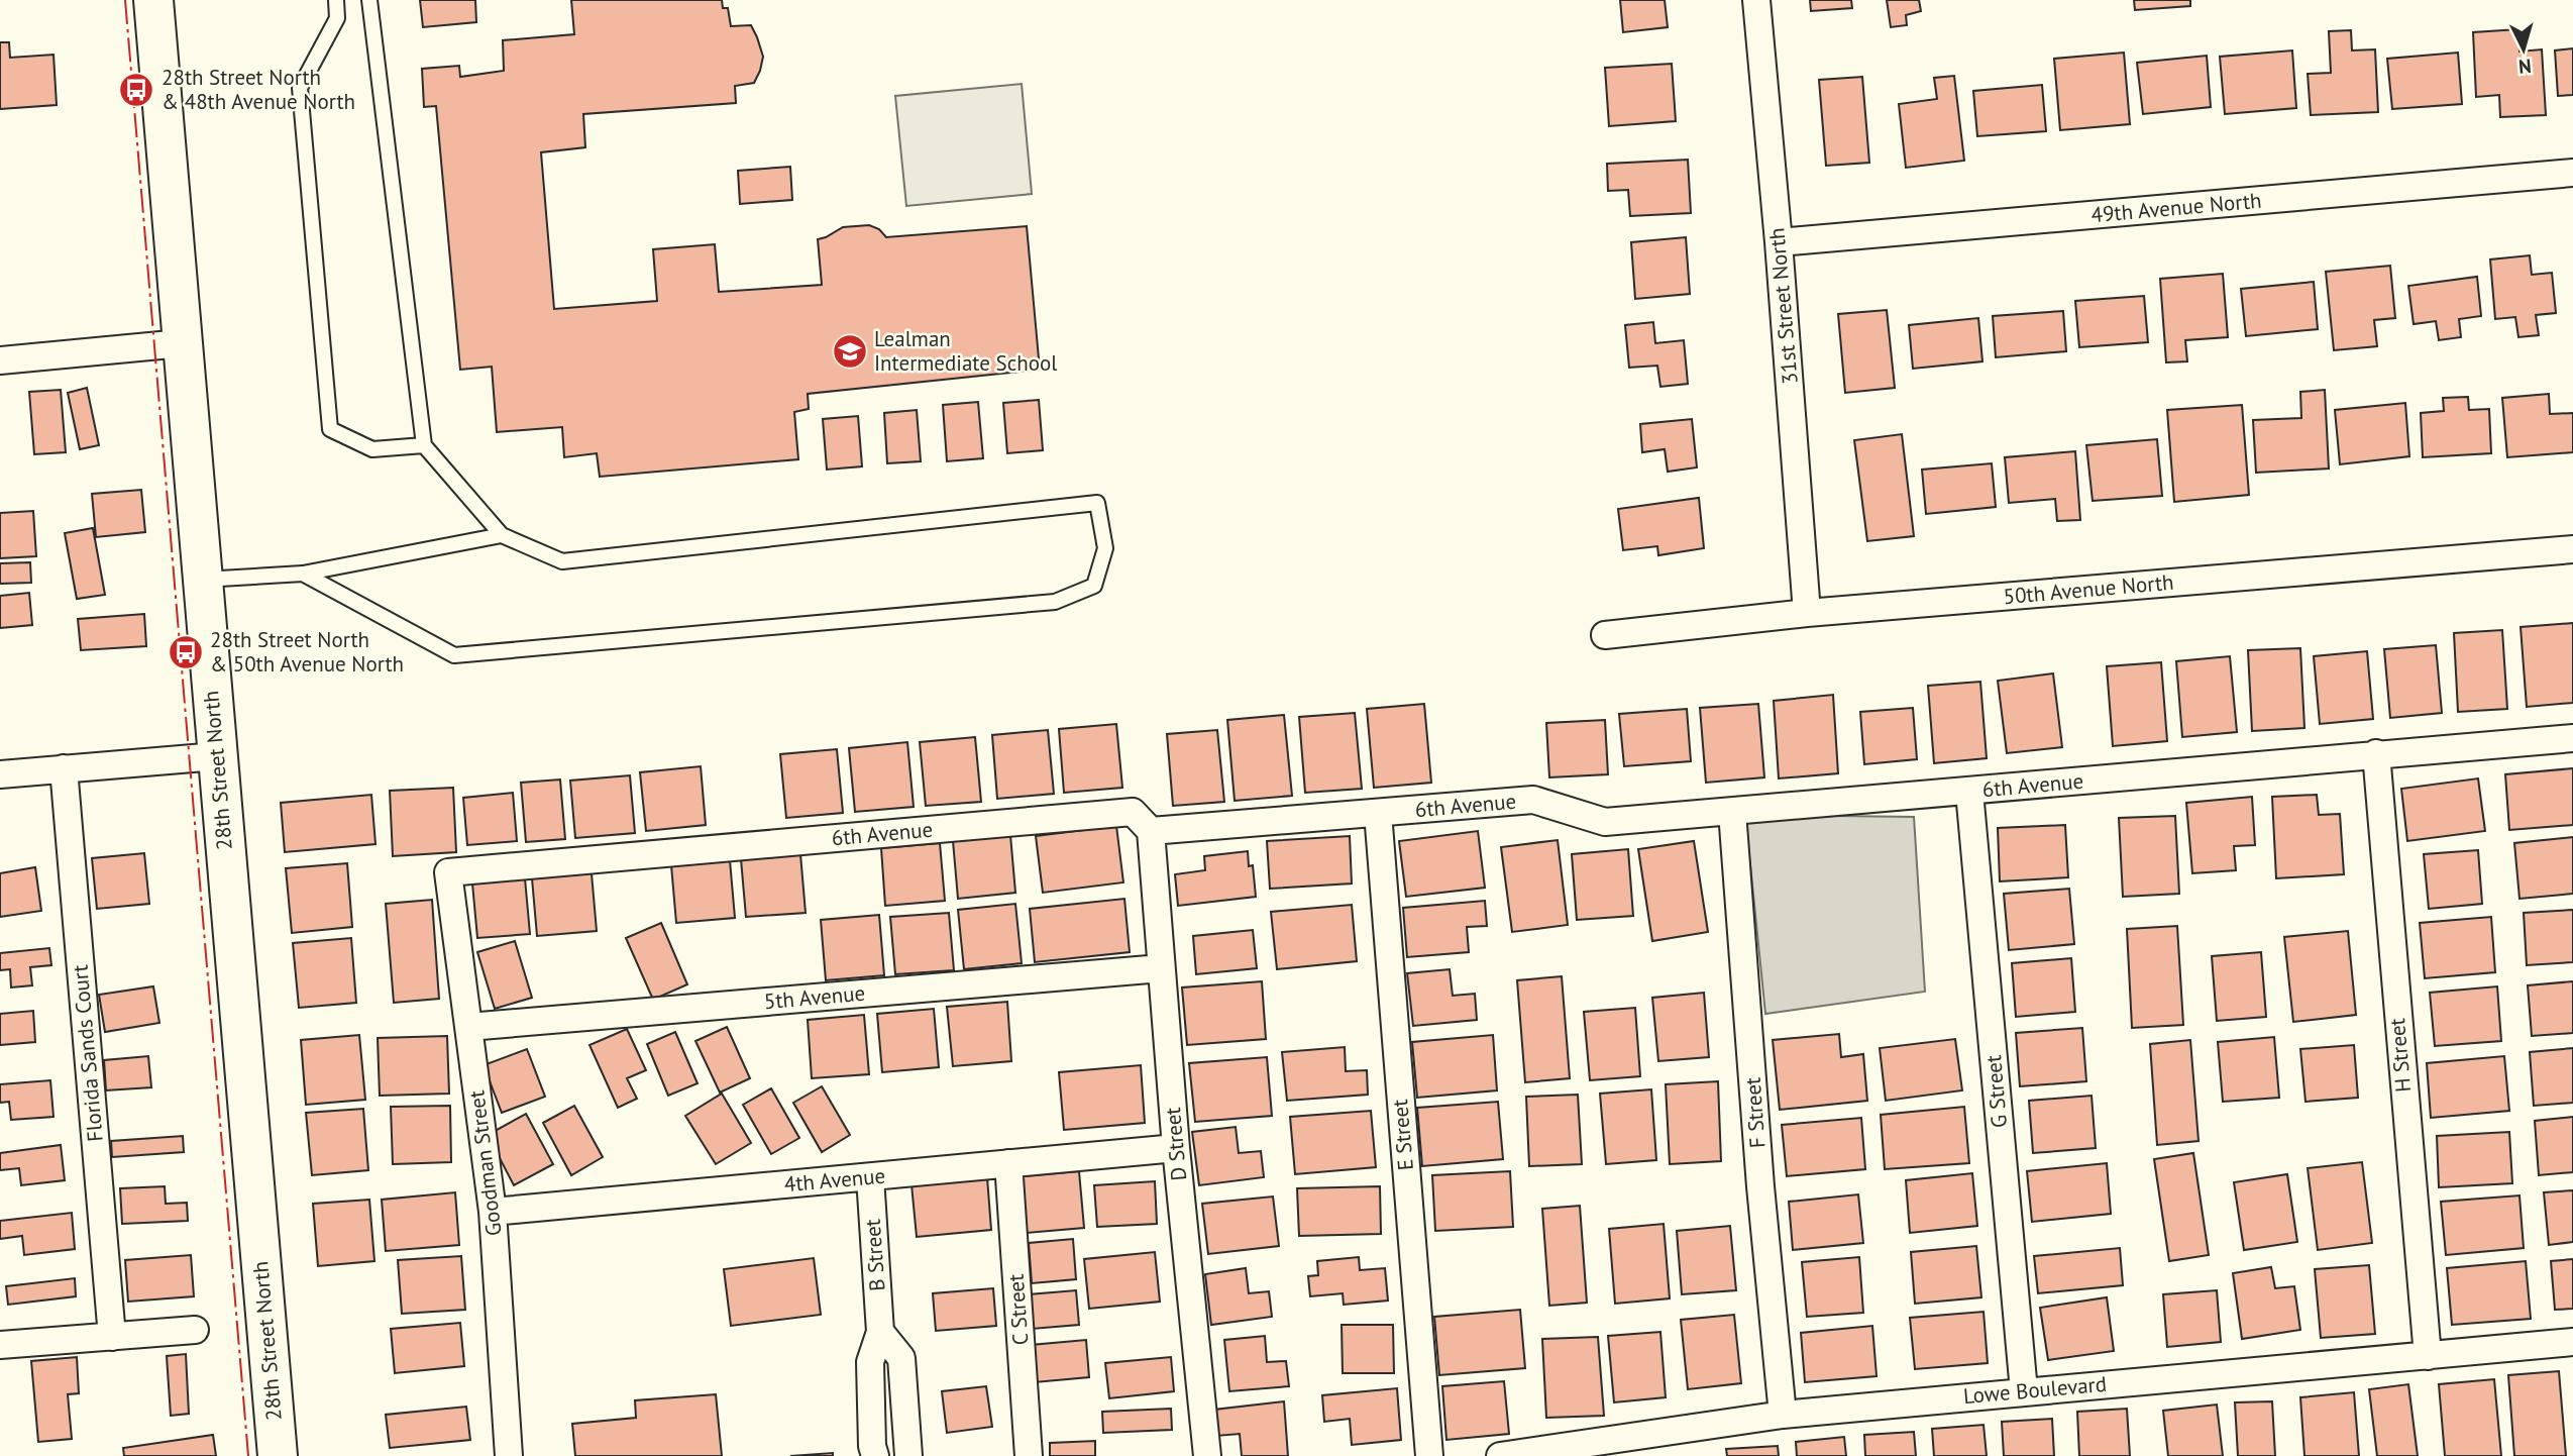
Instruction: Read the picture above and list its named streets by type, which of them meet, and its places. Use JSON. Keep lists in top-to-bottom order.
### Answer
{
  "streets": {
    "street": [
      "49th Avenue North",
      "31st Street North",
      "50th Avenue North",
      "28th Street North",
      "6th Avenue",
      "5th Avenue",
      "Florida Sands Court",
      "H Street",
      "G Street",
      "F Street",
      "E Street",
      "D Street",
      "Goodman Street",
      "4th Avenue",
      "B Street",
      "C Street",
      "Lowe Boulevard"
    ]
  },
  "crossings": [
    ["49th Avenue North", "31st Street North"],
    ["31st Street North", "50th Avenue North"],
    ["6th Avenue", "H Street"],
    ["6th Avenue", "G Street"],
    ["6th Avenue", "F Street"],
    ["6th Avenue", "E Street"],
    ["6th Avenue", "D Street"],
    ["6th Avenue", "Goodman Street"],
    ["5th Avenue", "D Street"],
    ["5th Avenue", "Goodman Street"],
    ["H Street", "Lowe Boulevard"],
    ["G Street", "Lowe Boulevard"],
    ["F Street", "Lowe Boulevard"],
    ["D Street", "4th Avenue"],
    ["Goodman Street", "4th Avenue"],
    ["4th Avenue", "B Street"],
    ["4th Avenue", "C Street"]
  ],
  "places": {
    "bus stop": ["28th Street North & 48th Avenue North", "28th Street North & 50th Avenue North"],
    "school or university": ["Lealman Intermediate School"]
  },
  "north": "bottom"
}
